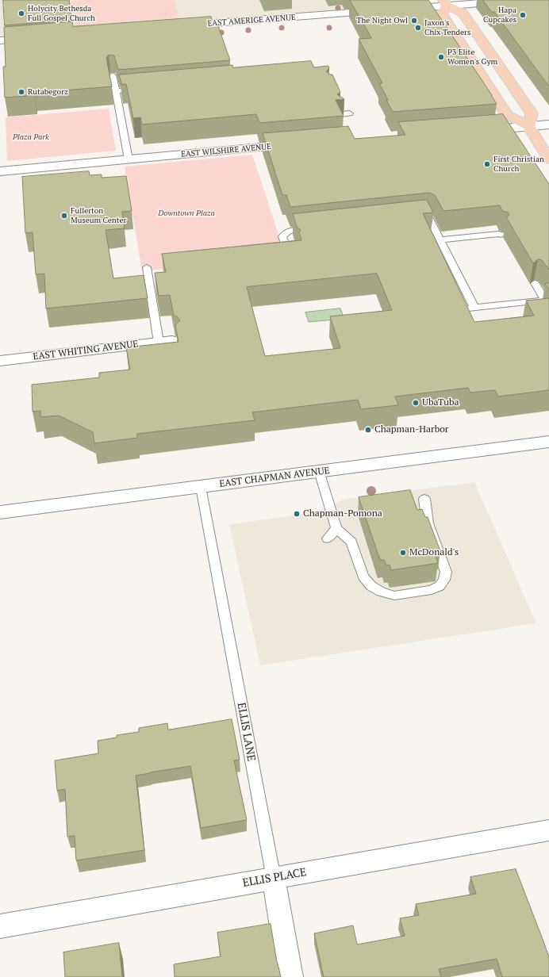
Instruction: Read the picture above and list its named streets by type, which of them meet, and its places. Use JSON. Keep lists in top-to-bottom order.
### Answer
{
  "streets": {
    "street": [
      "EAST AMERIGE AVENUE",
      "EAST WILSHIRE AVENUE",
      "EAST WHITING AVENUE",
      "EAST CHAPMAN AVENUE",
      "ELLIS LANE",
      "ELLIS PLACE"
    ]
  },
  "crossings": [
    ["EAST CHAPMAN AVENUE", "ELLIS LANE"],
    ["ELLIS LANE", "ELLIS PLACE"]
  ],
  "parks": ["Plaza Park", "Downtown Plaza"],
  "places": [
    "Holycity Bethesda Full Gospel Church",
    "Hapa Cupcakes",
    "The Night Owl",
    "Jaxon's Chix Tenders",
    "P3 Elite Women's Gym",
    "Rutabegorz",
    "First Christian Church",
    "Fullerton Museum Center",
    "UbaTuba",
    "Chapman-Harbor",
    "Chapman-Pomona",
    "McDonald's"
  ]
}
